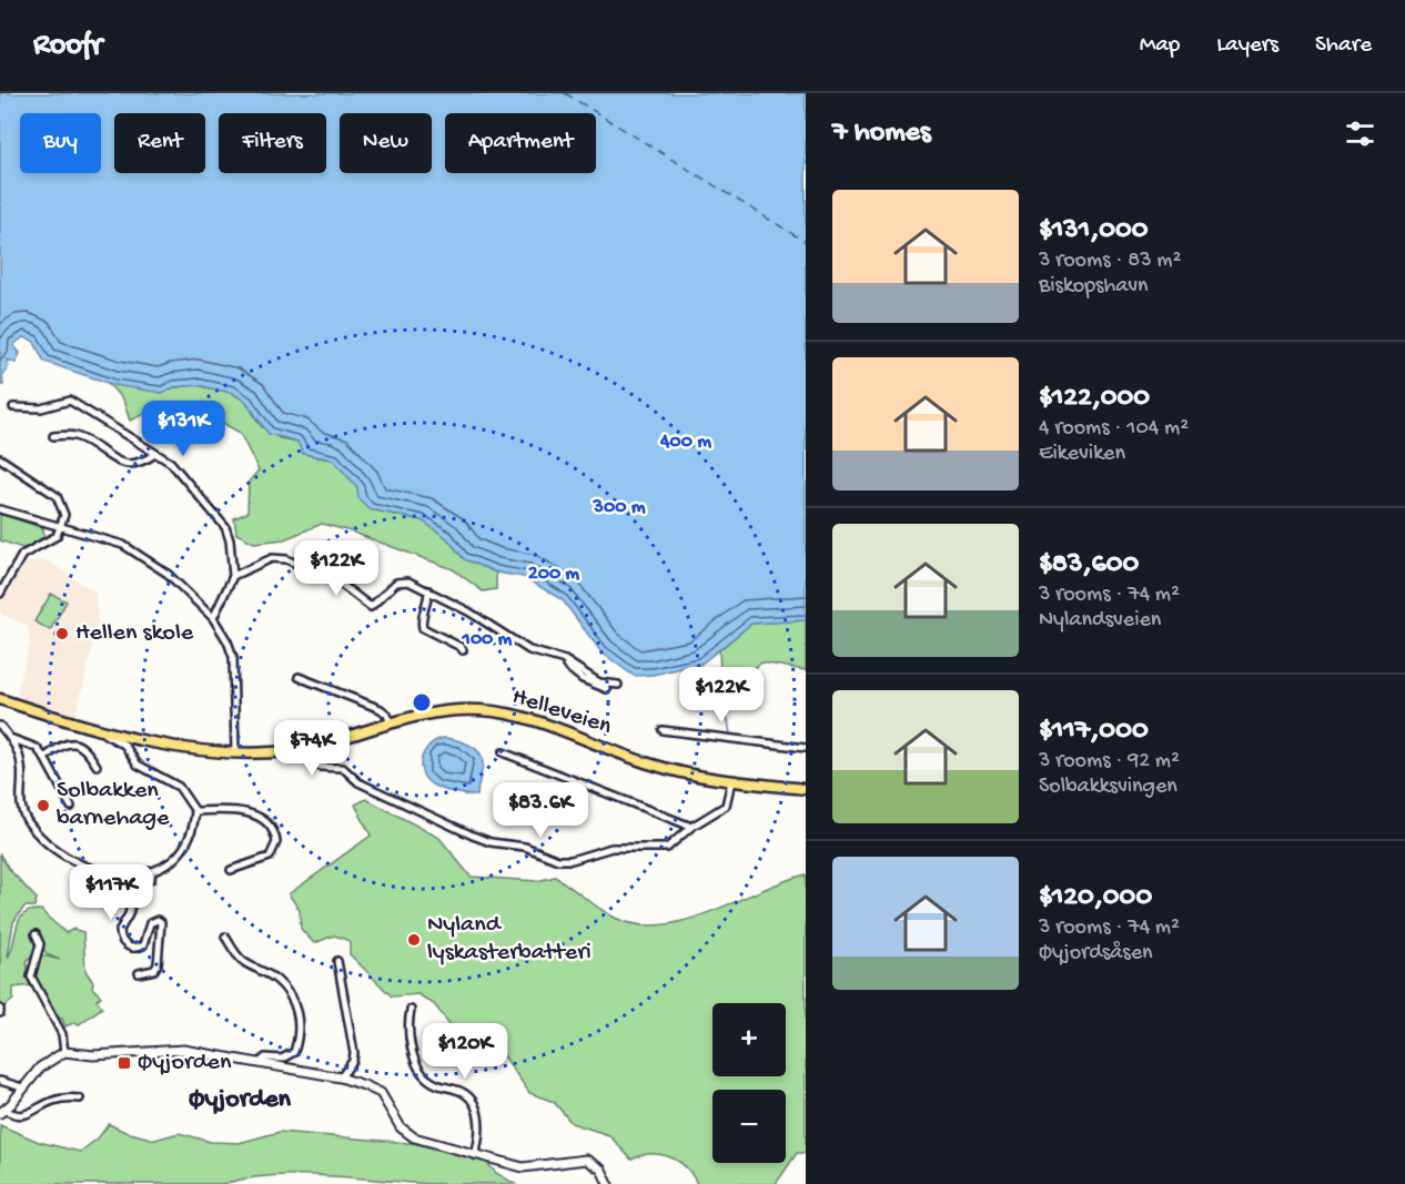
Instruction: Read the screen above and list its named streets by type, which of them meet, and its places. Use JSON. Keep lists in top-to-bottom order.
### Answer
{
  "streets": {
    "main road": ["Helleveien"]
  },
  "districts": ["Øyjorden"],
  "places": {
    "other": ["Hellen skole", "Solbakken barnehage", "Nyland lyskasterbatteri"],
    "transit": ["Øyjorden"]
  },
  "page": {
    "header": "Roofr",
    "nav": ["Map", "Layers", "Share"],
    "heading": "7 homes",
    "chip": [
      "Buy",
      "Rent",
      "Filters",
      "New",
      "Apartment"
    ],
    "list": [
      {
        "name": "$131,000",
        "note": "3 rooms · 83 m² · Biskopshavn"
      },
      {
        "name": "$122,000",
        "note": "4 rooms · 104 m² · Eikeviken"
      },
      {
        "name": "$83,600",
        "note": "3 rooms · 74 m² · Nylandsveien"
      },
      {
        "name": "$117,000",
        "note": "3 rooms · 92 m² · Solbakksvingen"
      },
      {
        "name": "$120,000",
        "note": "3 rooms · 74 m² · Øyjordsåsen"
      }
    ],
    "price": [
      "$131K",
      "$122K",
      "$122K",
      "$74K",
      "$83.6K",
      "$117K",
      "$120K"
    ],
    "map_buttons": ["+", "−"]
  },
  "rings": [
    "400 m",
    "300 m",
    "200 m",
    "100 m"
  ]
}
